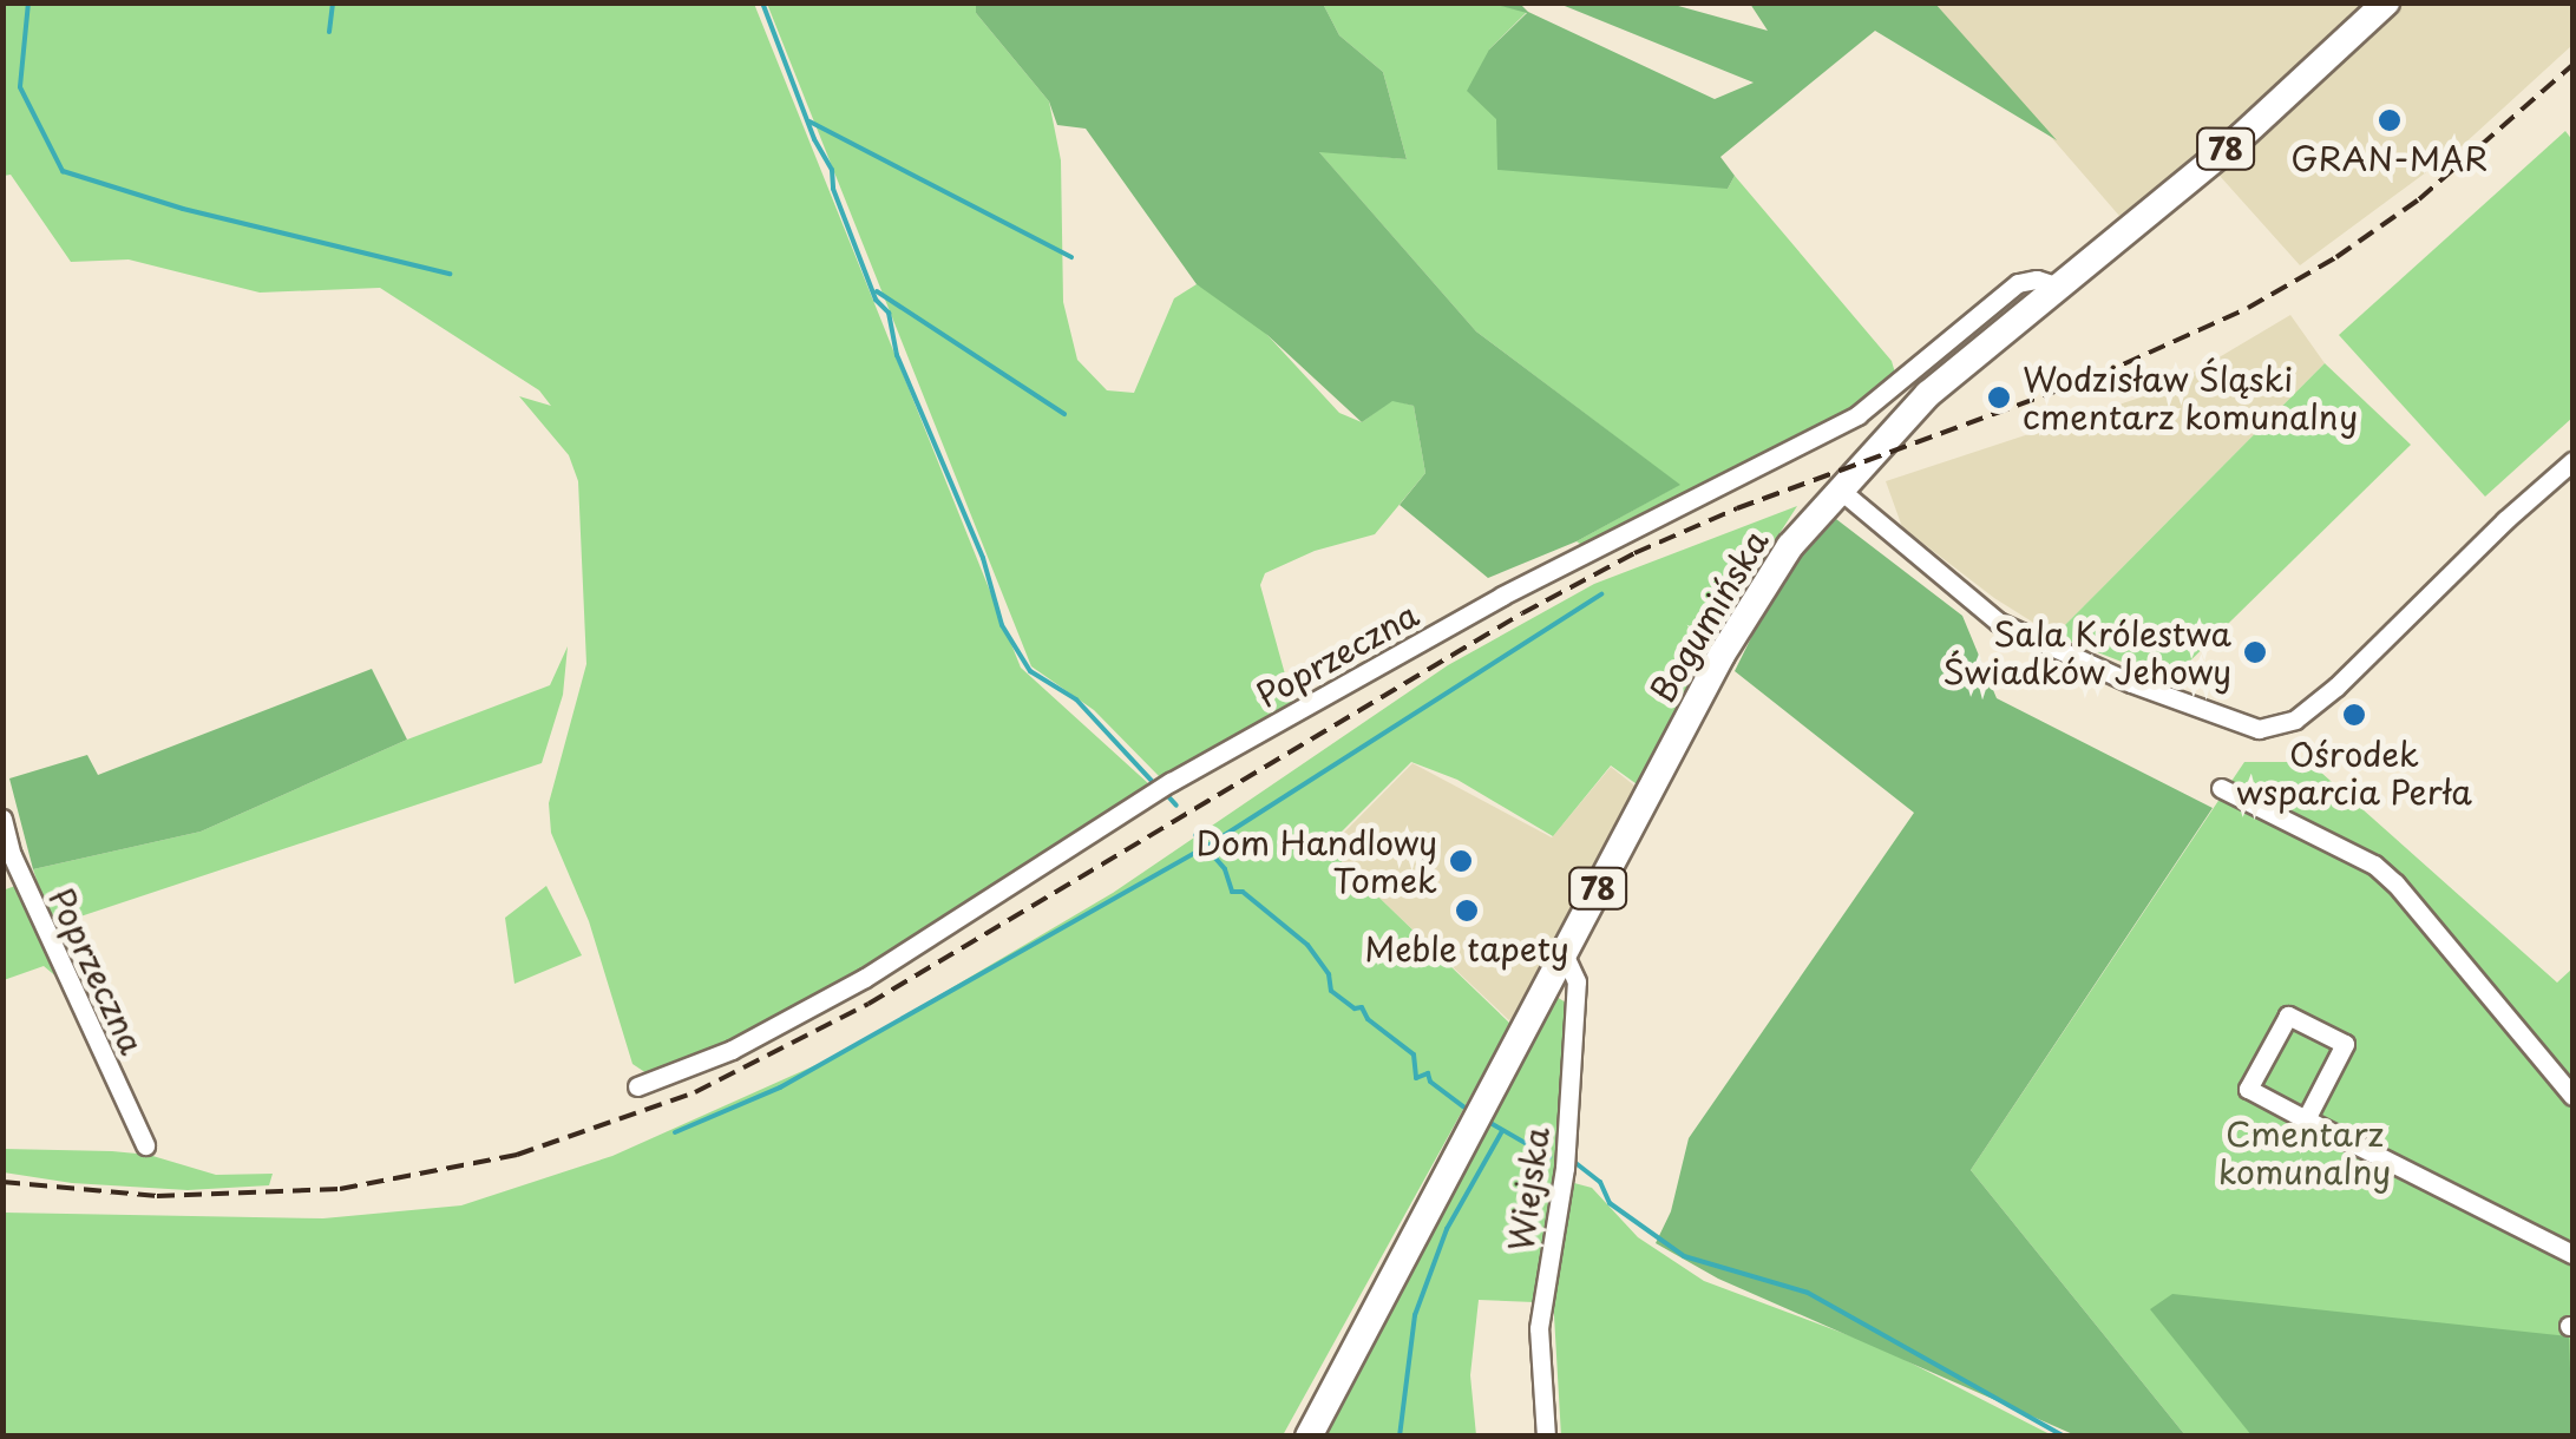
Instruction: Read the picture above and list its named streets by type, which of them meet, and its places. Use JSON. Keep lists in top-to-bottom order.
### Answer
{
  "streets": {
    "main road": ["78", "Bogumińska"],
    "street": ["Poprzeczna", "Wiejska"]
  },
  "crossings": [
    ["Bogumińska", "Poprzeczna"],
    ["Bogumińska", "Wiejska"]
  ],
  "parks": ["Cmentarz komunalny"],
  "places": [
    "GRAN-MAR",
    "Wodzisław Śląski cmentarz komunalny",
    "Sala Królestwa Świadków Jehowy",
    "Ośrodek wsparcia Perła",
    "Dom Handlowy Tomek",
    "Meble tapety"
  ]
}
